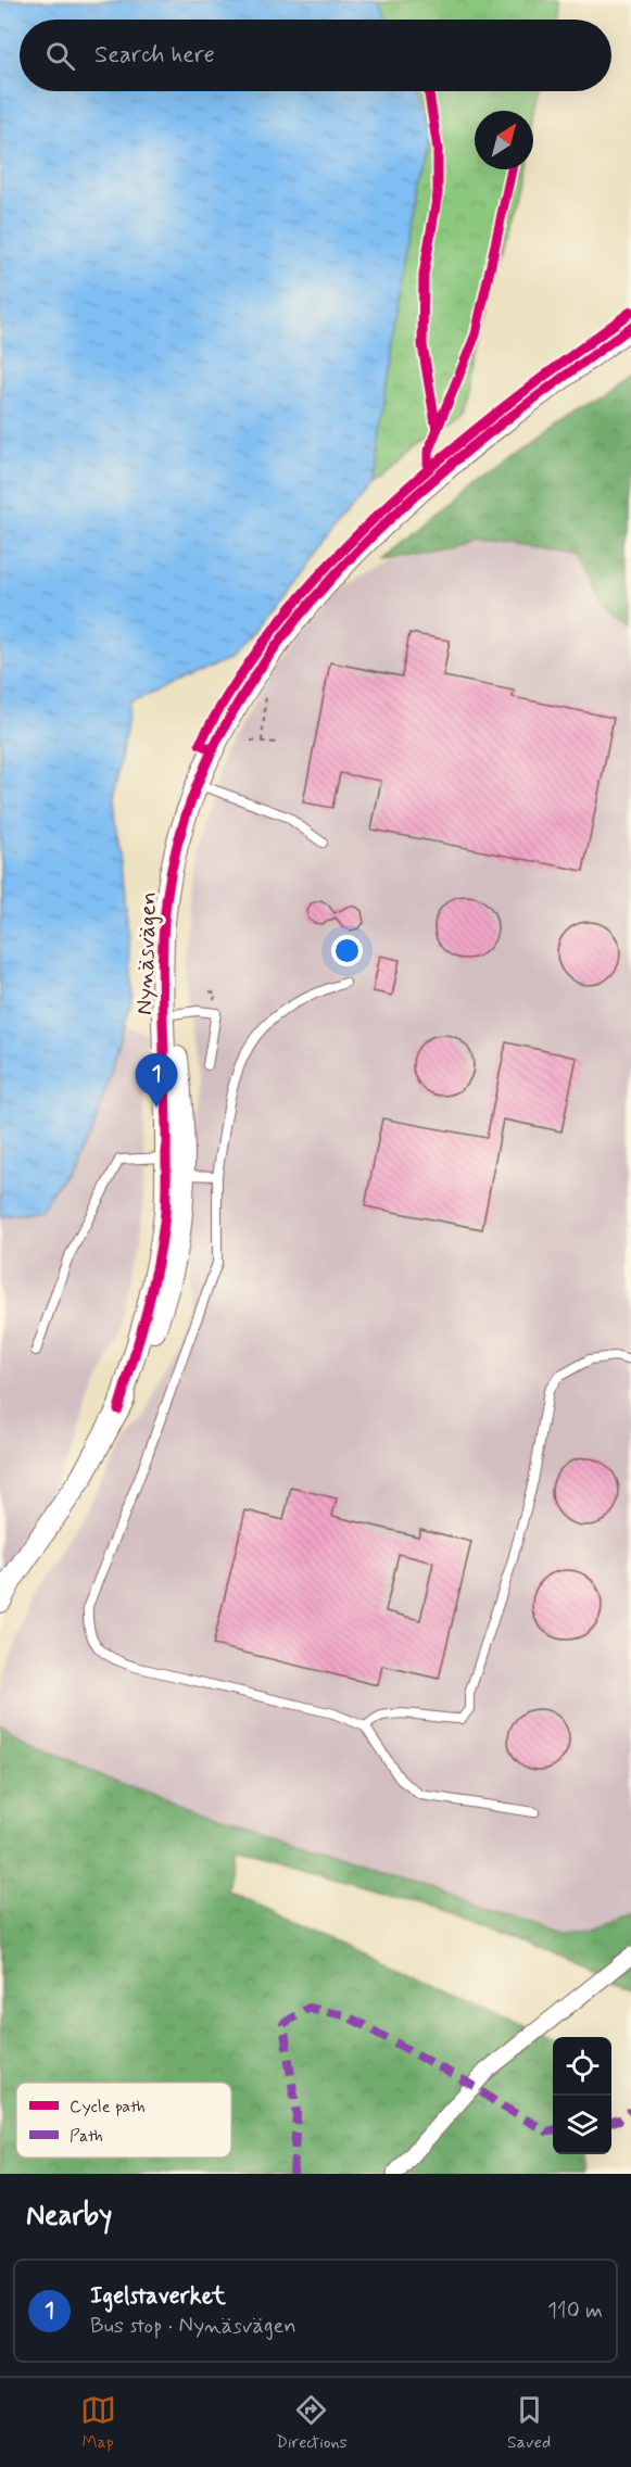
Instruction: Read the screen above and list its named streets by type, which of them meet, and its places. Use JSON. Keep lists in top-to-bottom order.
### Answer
{
  "streets": {
    "street": ["Nynäsvägen"]
  },
  "legend": ["Cycle path", "Path"],
  "north": "top right",
  "page": {
    "search": "Search here",
    "pins": "1",
    "heading": "Nearby",
    "list": [
      {
        "mark": "1",
        "name": "Igelstaverket",
        "note": "Bus stop · Nynäsvägen",
        "value": "110 m"
      }
    ],
    "nav": ["Map", "Directions", "Saved"]
  }
}
